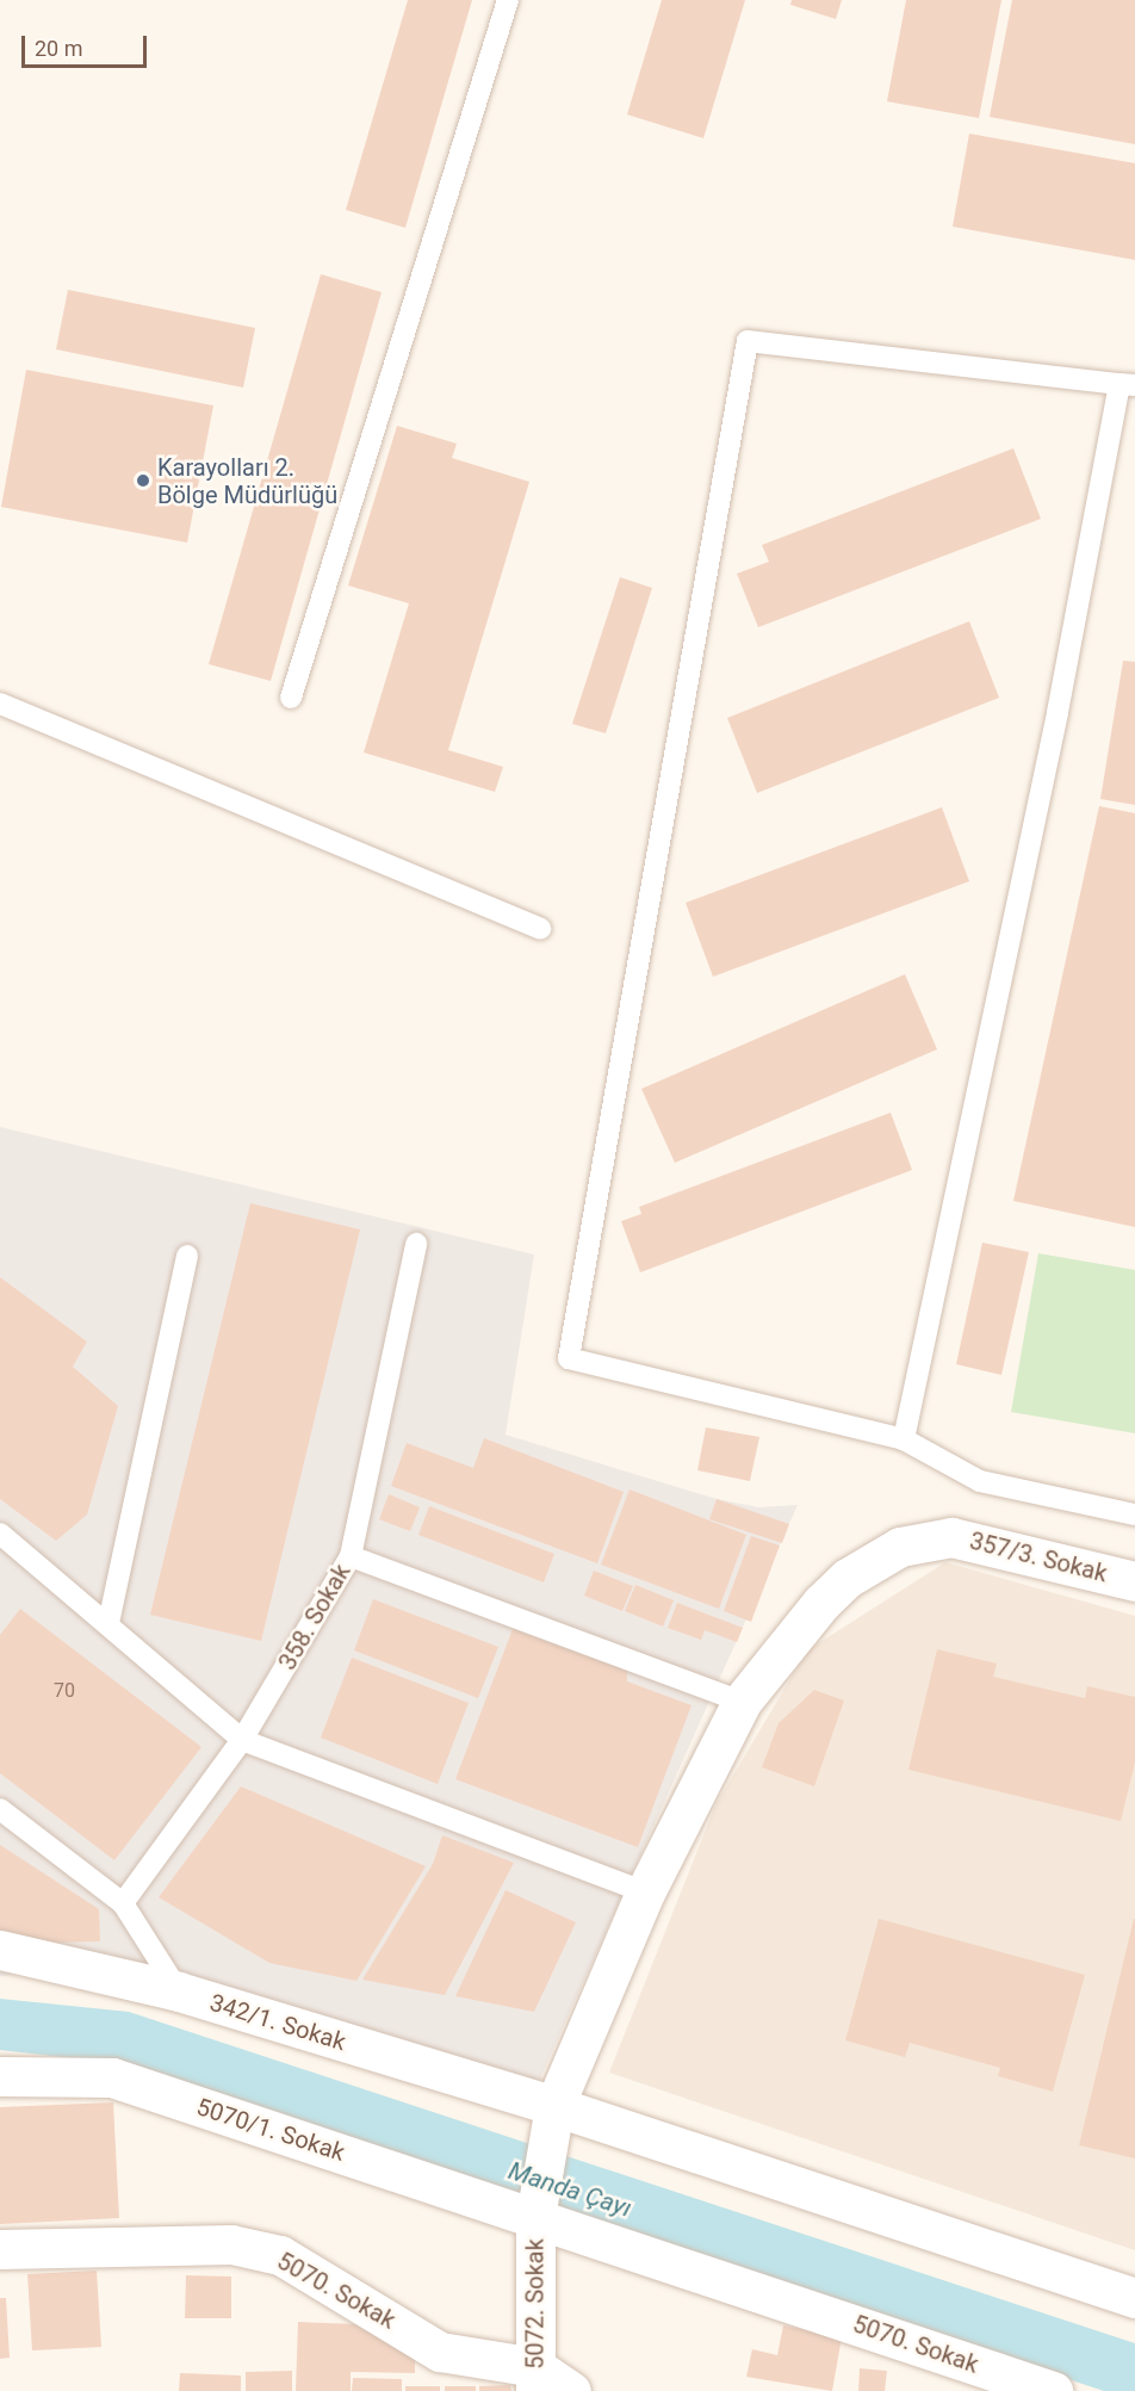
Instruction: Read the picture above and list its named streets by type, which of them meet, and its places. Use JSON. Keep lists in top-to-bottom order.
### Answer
{
  "streets": {
    "street": [
      "357/3. Sokak",
      "342/1. Sokak",
      "5070/1. Sokak",
      "5070. Sokak",
      "5072. Sokak"
    ],
    "lane": ["358. Sokak"]
  },
  "crossings": [
    ["357/3. Sokak", "5072. Sokak"],
    ["342/1. Sokak", "5072. Sokak"],
    ["5070/1. Sokak", "5070. Sokak"],
    ["5070/1. Sokak", "5072. Sokak"],
    ["5070. Sokak", "5072. Sokak"]
  ],
  "water": ["Manda Çayı"],
  "places": ["Karayolları 2. Bölge Müdürlüğü"],
  "house_numbers": ["70"],
  "scale_bar": "20 m"
}
